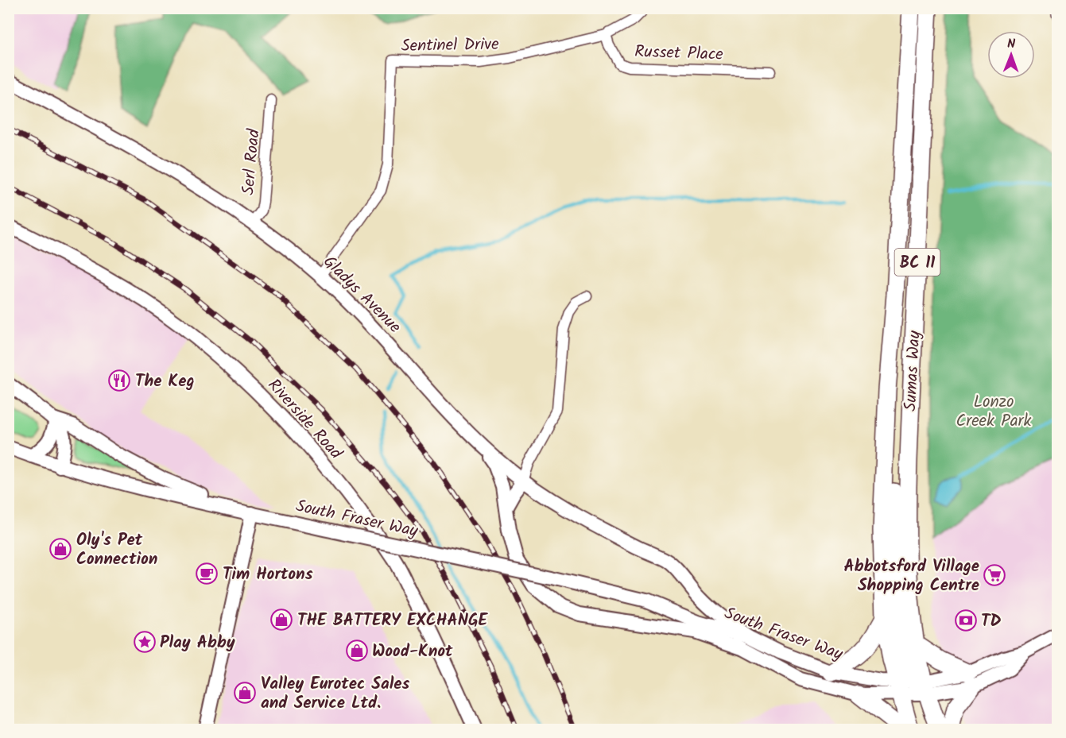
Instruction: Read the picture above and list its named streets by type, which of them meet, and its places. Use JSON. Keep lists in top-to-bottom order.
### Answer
{
  "streets": {
    "highway": ["BC 11", "Sumas Way"],
    "street": [
      "Sentinel Drive",
      "Russet Place",
      "Serl Road",
      "Gladys Avenue",
      "Riverside Road",
      "South Fraser Way"
    ]
  },
  "crossings": [
    ["Sentinel Drive", "Russet Place"],
    ["Sentinel Drive", "Gladys Avenue"],
    ["Serl Road", "Gladys Avenue"],
    ["Gladys Avenue", "South Fraser Way"],
    ["Sumas Way", "South Fraser Way"]
  ],
  "parks": ["Lonzo Creek Park"],
  "places": {
    "restaurant": ["The Keg"],
    "shop": [
      "Oly's Pet Connection",
      "THE BATTERY EXCHANGE",
      "Wood-Knot",
      "Valley Eurotec Sales and Service Ltd."
    ],
    "cafe": ["Tim Hortons"],
    "supermarket": ["Abbotsford Village Shopping Centre"],
    "bank": ["TD"],
    "place": ["Play Abby"]
  },
  "north": "top"
}
